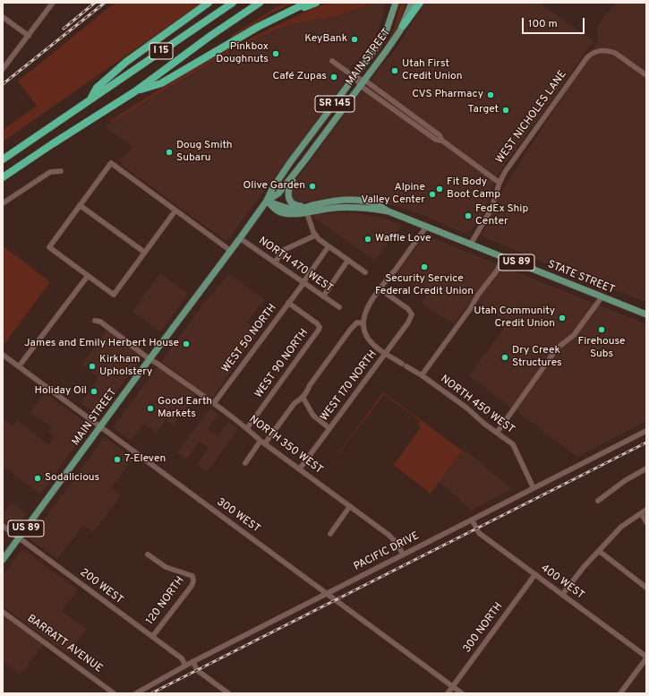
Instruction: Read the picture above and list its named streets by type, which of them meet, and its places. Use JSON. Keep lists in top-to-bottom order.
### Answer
{
  "streets": {
    "highway": ["I 15"],
    "main road": [
      "MAIN STREET",
      "SR 145",
      "US 89",
      "STATE STREET"
    ],
    "street": [
      "WEST NICHOLES LANE",
      "NORTH 470 WEST",
      "WEST 50 NORTH",
      "WEST 90 NORTH",
      "WEST 170 NORTH",
      "NORTH 450 WEST",
      "NORTH 350 WEST",
      "300 WEST",
      "PACIFIC DRIVE",
      "400 WEST",
      "200 WEST",
      "120 NORTH",
      "300 NORTH",
      "BARRATT AVENUE"
    ]
  },
  "crossings": [
    ["MAIN STREET", "US 89"],
    ["MAIN STREET", "NORTH 470 WEST"],
    ["MAIN STREET", "STATE STREET"],
    ["MAIN STREET", "NORTH 350 WEST"],
    ["MAIN STREET", "300 WEST"],
    ["MAIN STREET", "200 WEST"],
    ["WEST NICHOLES LANE", "STATE STREET"],
    ["US 89", "STATE STREET"],
    ["NORTH 470 WEST", "WEST 50 NORTH"],
    ["WEST 50 NORTH", "WEST 90 NORTH"],
    ["WEST 50 NORTH", "NORTH 350 WEST"],
    ["WEST 90 NORTH", "NORTH 350 WEST"],
    ["WEST 170 NORTH", "NORTH 450 WEST"],
    ["WEST 170 NORTH", "NORTH 350 WEST"],
    ["NORTH 450 WEST", "PACIFIC DRIVE"],
    ["NORTH 350 WEST", "PACIFIC DRIVE"],
    ["300 WEST", "PACIFIC DRIVE"],
    ["300 WEST", "300 NORTH"],
    ["PACIFIC DRIVE", "400 WEST"],
    ["PACIFIC DRIVE", "200 WEST"],
    ["400 WEST", "300 NORTH"],
    ["200 WEST", "120 NORTH"]
  ],
  "places": [
    "KeyBank",
    "Pinkbox Doughnuts",
    "Utah First Credit Union",
    "Café Zupas",
    "CVS Pharmacy",
    "Target",
    "Doug Smith Subaru",
    "Olive Garden",
    "Fit Body Boot Camp",
    "Alpine Valley Center",
    "FedEx Ship Center",
    "Waffle Love",
    "Security Service Federal Credit Union",
    "Utah Community Credit Union",
    "Firehouse Subs",
    "James and Emily Herbert House",
    "Dry Creek Structures",
    "Kirkham Upholstery",
    "Holiday Oil",
    "Good Earth Markets",
    "7-Eleven",
    "Sodalicious"
  ],
  "scale_bar": "100 m"
}
